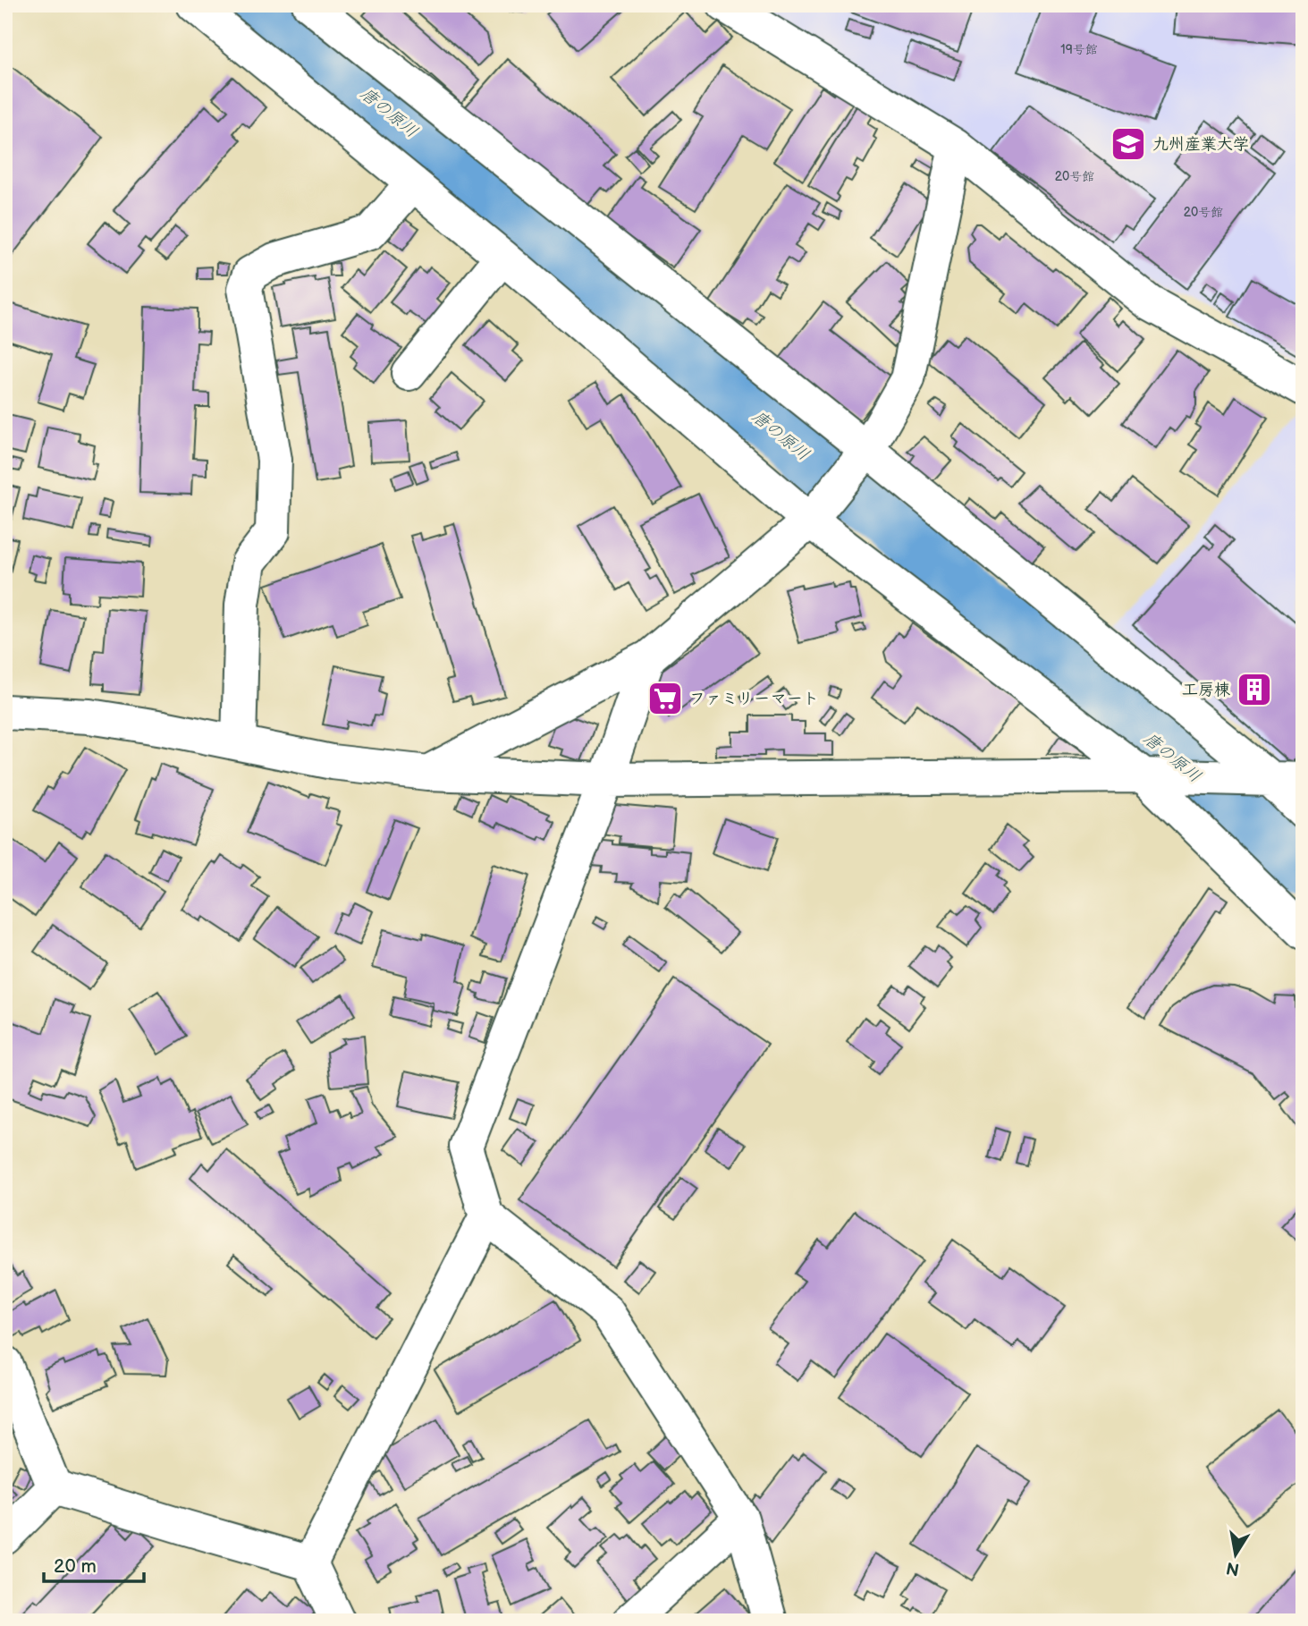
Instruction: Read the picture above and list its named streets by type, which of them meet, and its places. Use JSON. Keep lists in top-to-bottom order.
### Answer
{
  "water": ["唐の原川"],
  "places": {
    "school or university": ["九州産業大学"],
    "building": ["工房棟"],
    "supermarket": ["ファミリーマート"]
  },
  "house_numbers": ["19号館", "20号館", "20号館"],
  "scale_bar": "20 m",
  "north": "bottom"
}
